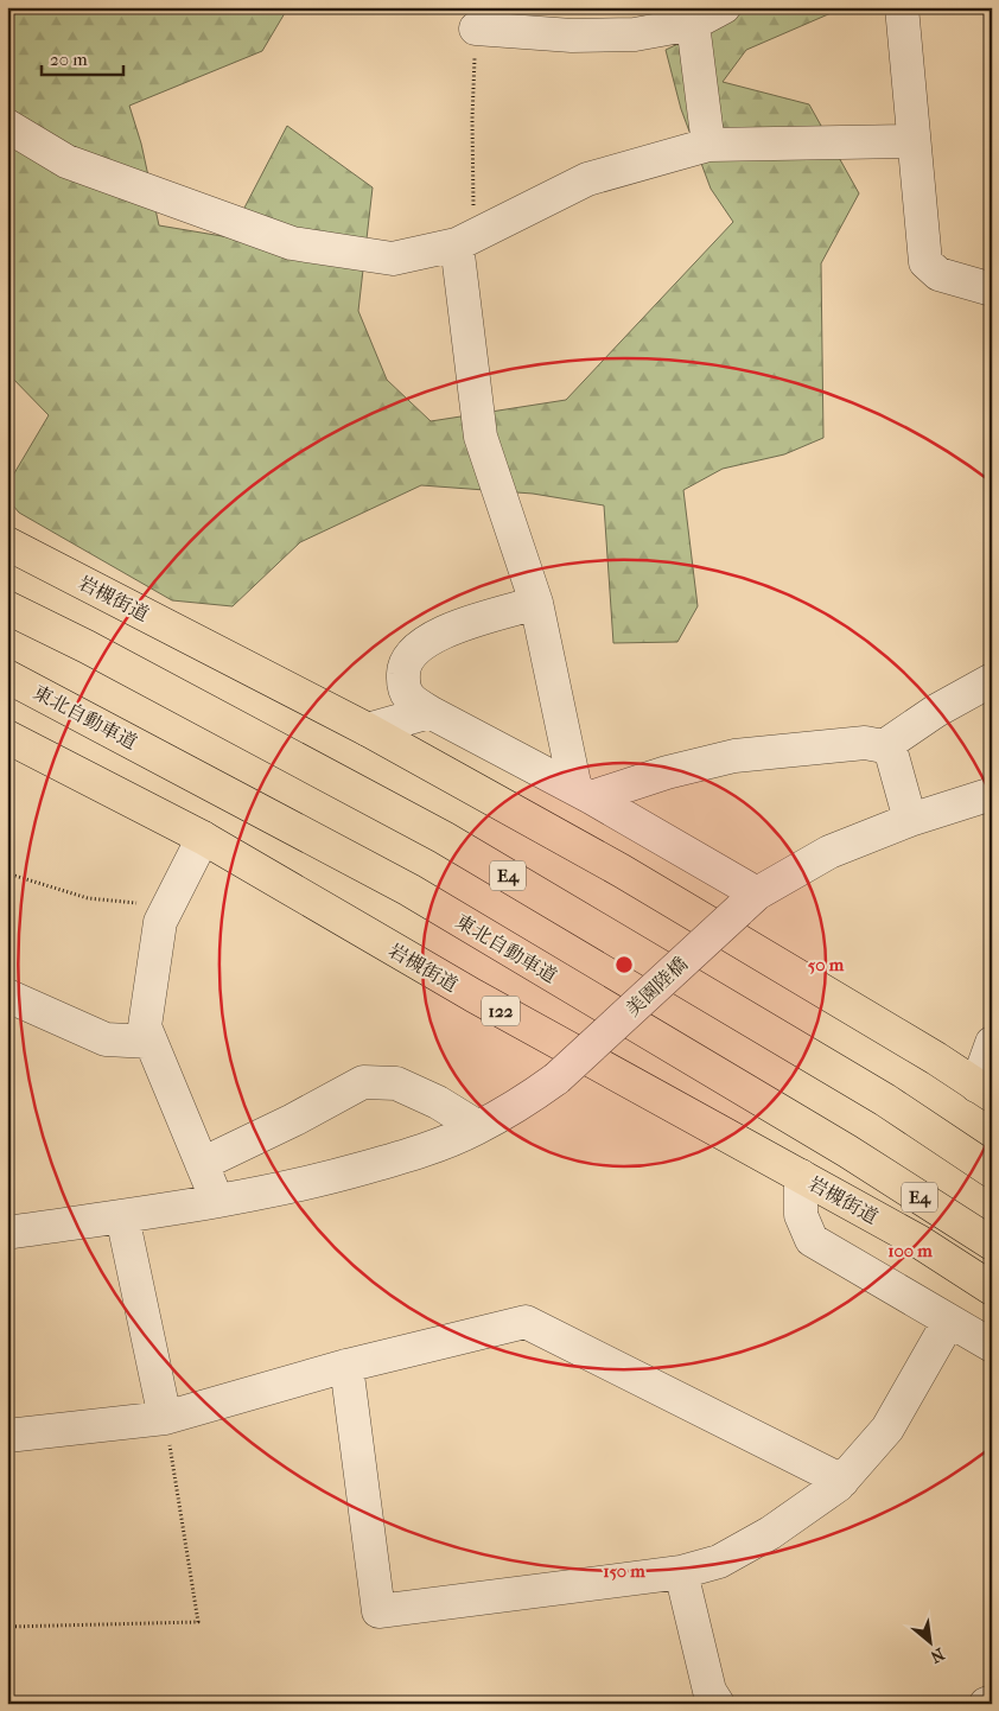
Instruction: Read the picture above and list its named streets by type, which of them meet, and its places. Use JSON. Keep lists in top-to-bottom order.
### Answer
{
  "streets": {
    "highway": [
      "岩槻街道",
      "東北自動車道",
      "E4",
      "122"
    ],
    "street": ["美園陸橋"]
  },
  "scale_bar": "20 m",
  "north": "bottom right",
  "rings": ["50 m", "100 m", "150 m"]
}
